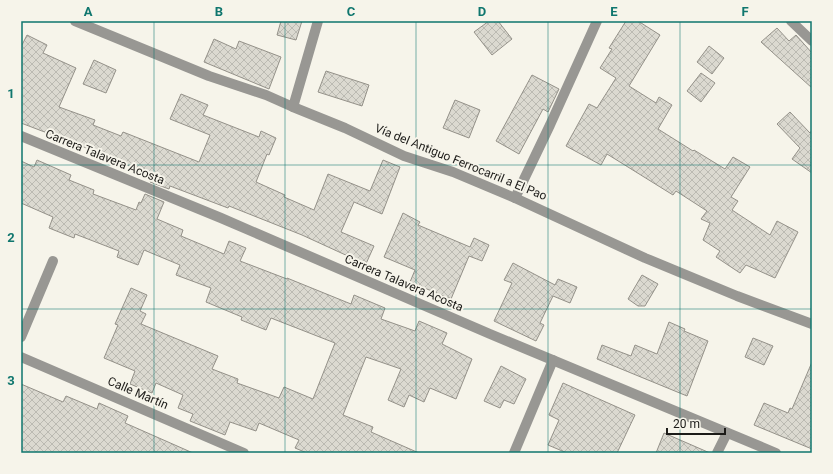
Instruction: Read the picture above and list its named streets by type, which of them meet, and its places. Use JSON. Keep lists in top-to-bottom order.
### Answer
{
  "streets": {
    "street": ["Carrera Talavera Acosta", "Vía del Antiguo Ferrocarril a El Pao", "Calle Martín"]
  },
  "scale_bar": "20 m",
  "grid": {
    "columns": [
      "A",
      "B",
      "C",
      "D",
      "E",
      "F"
    ],
    "rows": ["1", "2", "3"]
  }
}
